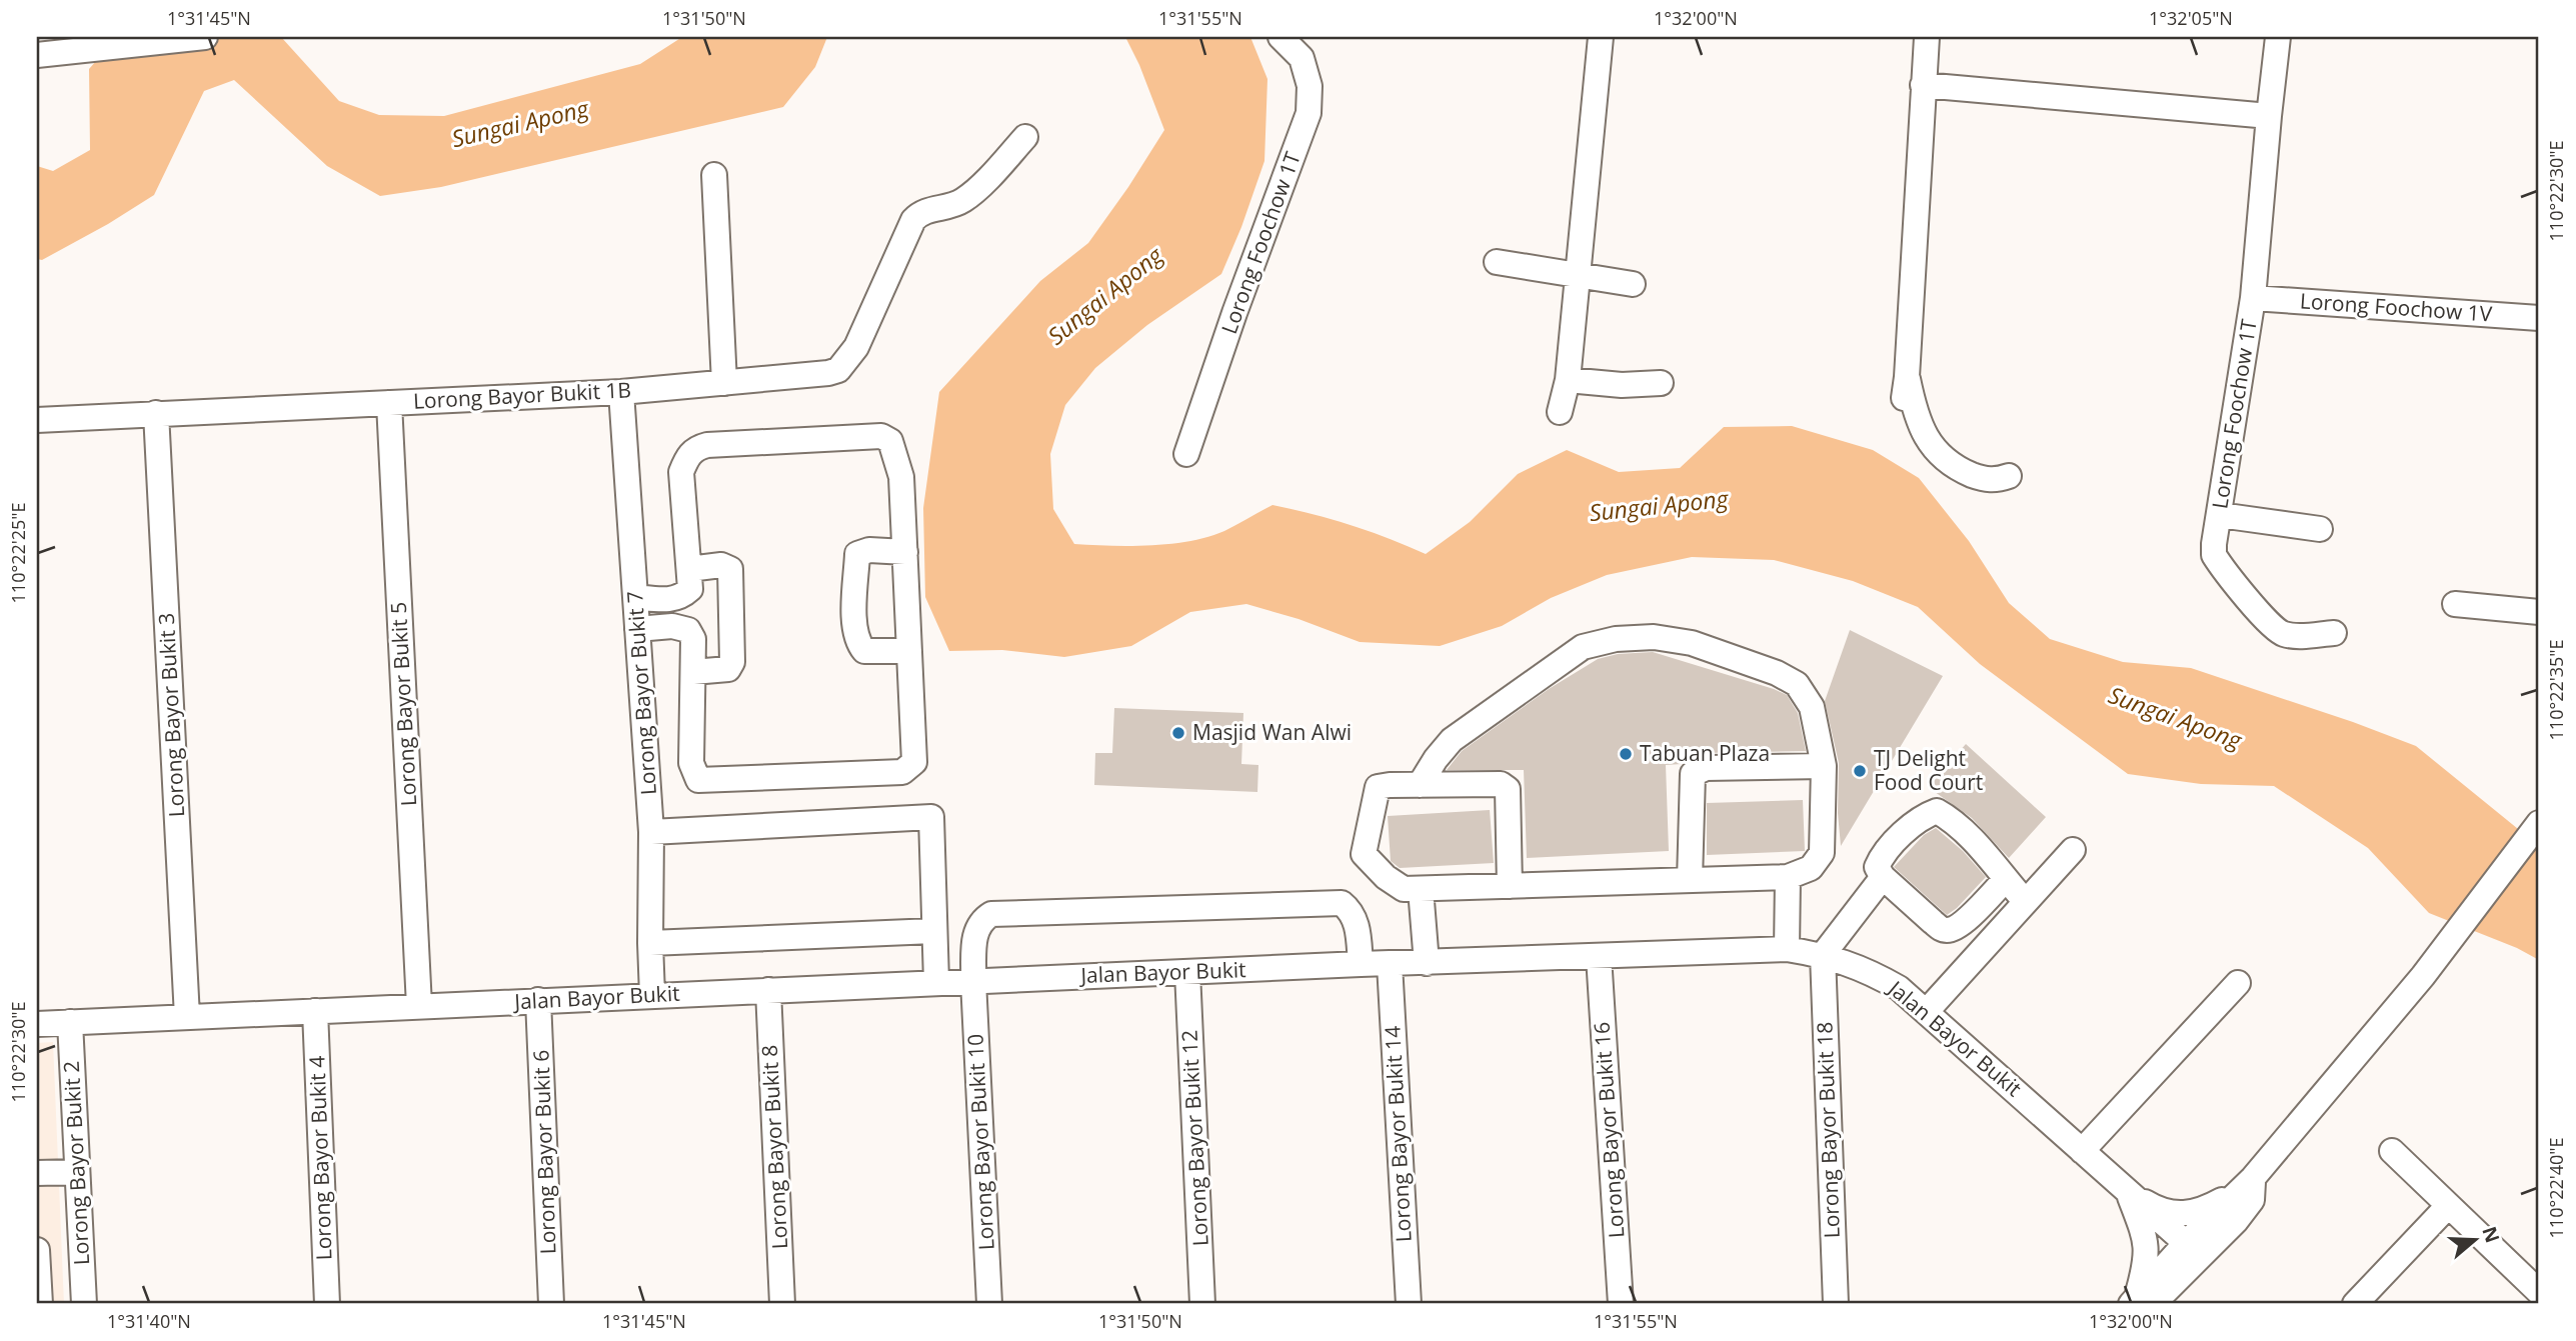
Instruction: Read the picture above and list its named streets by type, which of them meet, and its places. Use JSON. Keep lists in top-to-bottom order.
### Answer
{
  "streets": {
    "street": [
      "Lorong Foochow 1T",
      "Lorong Foochow 1V",
      "Lorong Bayor Bukit 1B",
      "Lorong Bayor Bukit 7",
      "Lorong Bayor Bukit 5",
      "Lorong Bayor Bukit 3",
      "Jalan Bayor Bukit",
      "Lorong Bayor Bukit 16",
      "Lorong Bayor Bukit 18",
      "Lorong Bayor Bukit 14",
      "Lorong Bayor Bukit 12",
      "Lorong Bayor Bukit 10",
      "Lorong Bayor Bukit 8",
      "Lorong Bayor Bukit 6",
      "Lorong Bayor Bukit 4",
      "Lorong Bayor Bukit 2"
    ]
  },
  "crossings": [
    ["Lorong Foochow 1T", "Lorong Foochow 1V"],
    ["Lorong Bayor Bukit 1B", "Lorong Bayor Bukit 7"],
    ["Lorong Bayor Bukit 1B", "Lorong Bayor Bukit 5"],
    ["Lorong Bayor Bukit 1B", "Lorong Bayor Bukit 3"],
    ["Lorong Bayor Bukit 7", "Jalan Bayor Bukit"],
    ["Lorong Bayor Bukit 5", "Jalan Bayor Bukit"],
    ["Lorong Bayor Bukit 3", "Jalan Bayor Bukit"],
    ["Jalan Bayor Bukit", "Lorong Bayor Bukit 16"],
    ["Jalan Bayor Bukit", "Lorong Bayor Bukit 18"],
    ["Jalan Bayor Bukit", "Lorong Bayor Bukit 14"],
    ["Jalan Bayor Bukit", "Lorong Bayor Bukit 12"],
    ["Jalan Bayor Bukit", "Lorong Bayor Bukit 10"],
    ["Jalan Bayor Bukit", "Lorong Bayor Bukit 8"],
    ["Jalan Bayor Bukit", "Lorong Bayor Bukit 6"],
    ["Jalan Bayor Bukit", "Lorong Bayor Bukit 4"],
    ["Jalan Bayor Bukit", "Lorong Bayor Bukit 2"]
  ],
  "water": ["Sungai Apong"],
  "places": ["Masjid Wan Alwi", "Tabuan Plaza", "TJ Delight Food Court"],
  "north": "right",
  "coordinates": [
    "1°31'45\"N",
    "1°31'50\"N",
    "1°31'55\"N",
    "1°32'00\"N",
    "1°32'05\"N",
    "110°22'30\"E",
    "110°22'25\"E",
    "110°22'35\"E",
    "110°22'40\"E",
    "1°31'40\"N"
  ]
}
